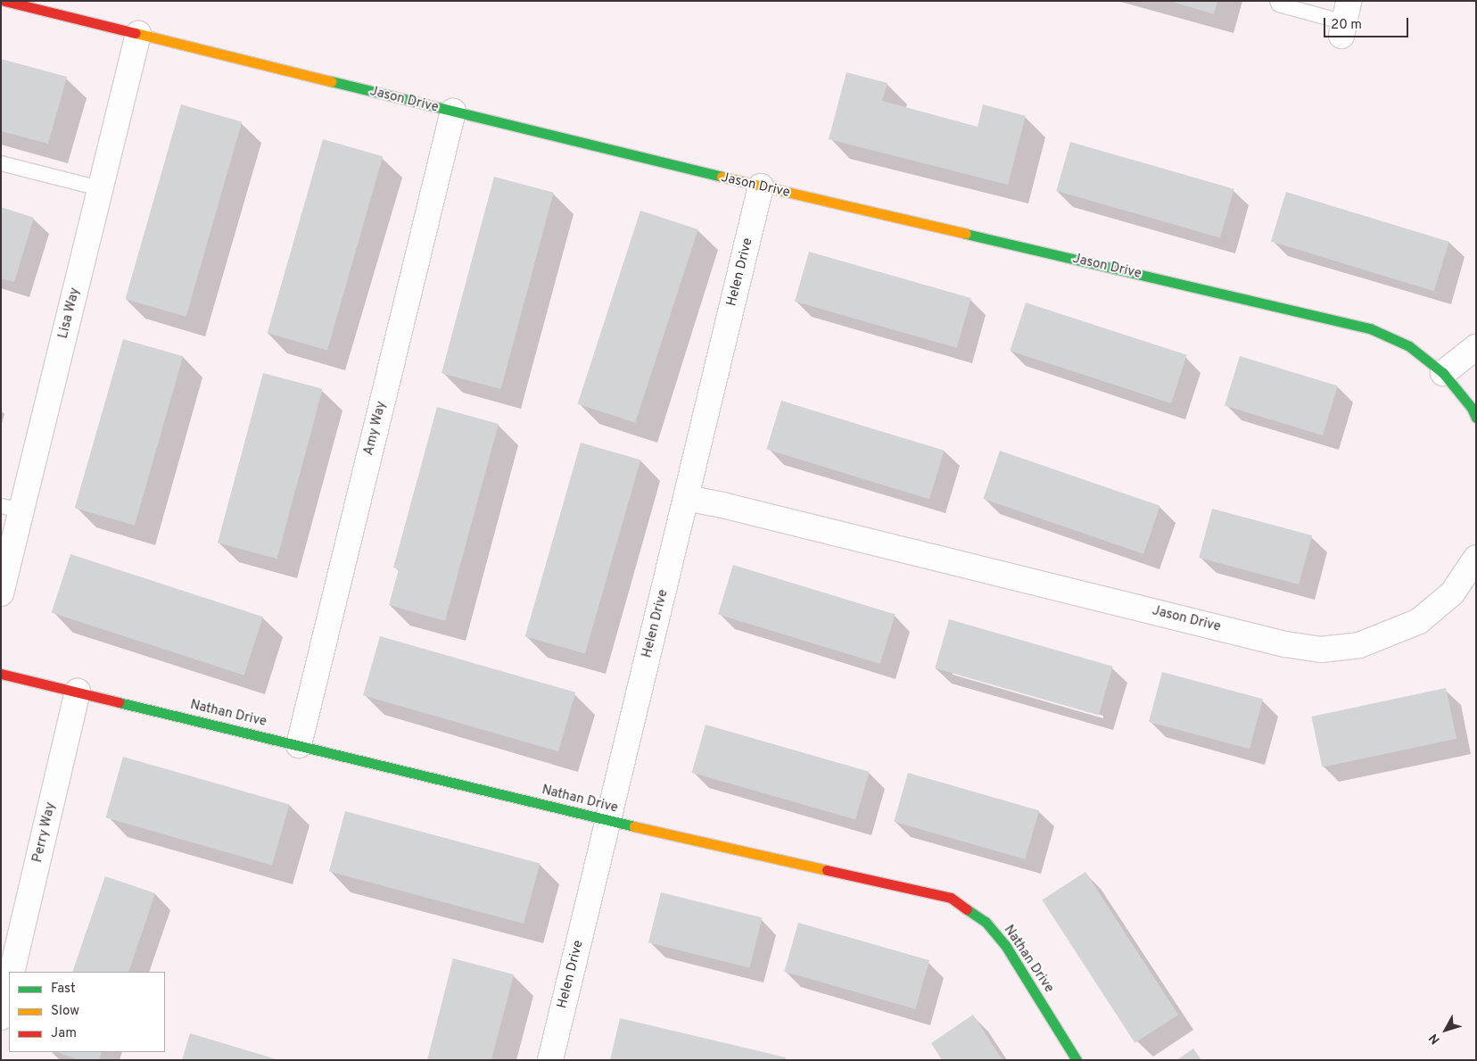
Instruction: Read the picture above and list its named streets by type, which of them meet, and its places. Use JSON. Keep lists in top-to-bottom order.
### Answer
{
  "streets": {
    "street": [
      "Jason Drive",
      "Helen Drive",
      "Lisa Way",
      "Amy Way",
      "Nathan Drive",
      "Perry Way"
    ]
  },
  "crossings": [
    ["Jason Drive", "Helen Drive"],
    ["Jason Drive", "Lisa Way"],
    ["Jason Drive", "Amy Way"],
    ["Helen Drive", "Nathan Drive"],
    ["Amy Way", "Nathan Drive"],
    ["Nathan Drive", "Perry Way"]
  ],
  "legend": ["Fast", "Slow", "Jam"],
  "scale_bar": "20 m",
  "north": "bottom left"
}
